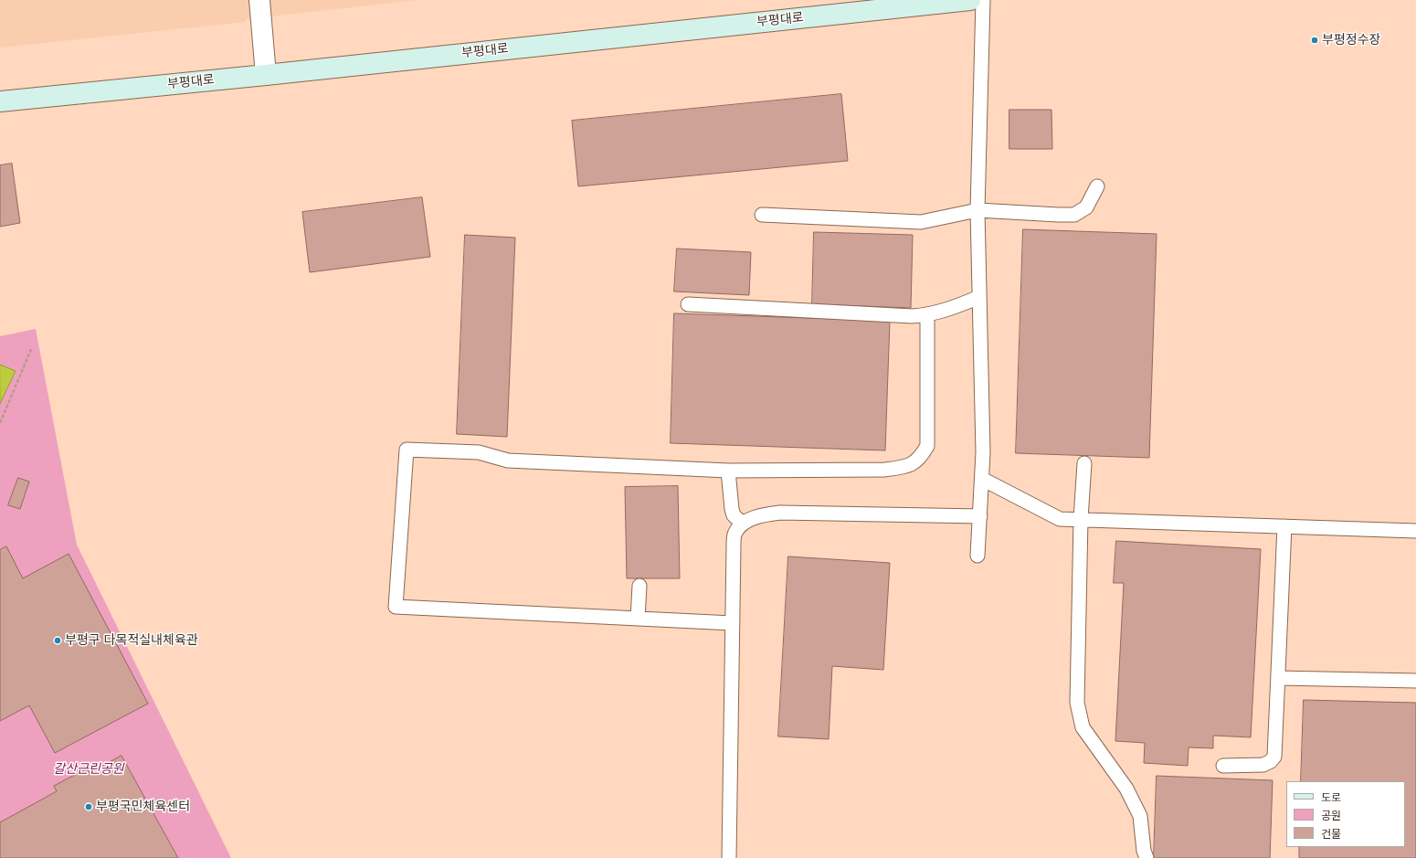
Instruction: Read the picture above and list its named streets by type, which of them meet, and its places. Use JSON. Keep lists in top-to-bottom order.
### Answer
{
  "streets": {
    "main road": ["부평대로"]
  },
  "parks": ["갈산근린공원"],
  "places": ["부평정수장", "부평구 다목적실내체육관", "부평국민체육센터"],
  "legend": ["도로", "공원", "건물"]
}
